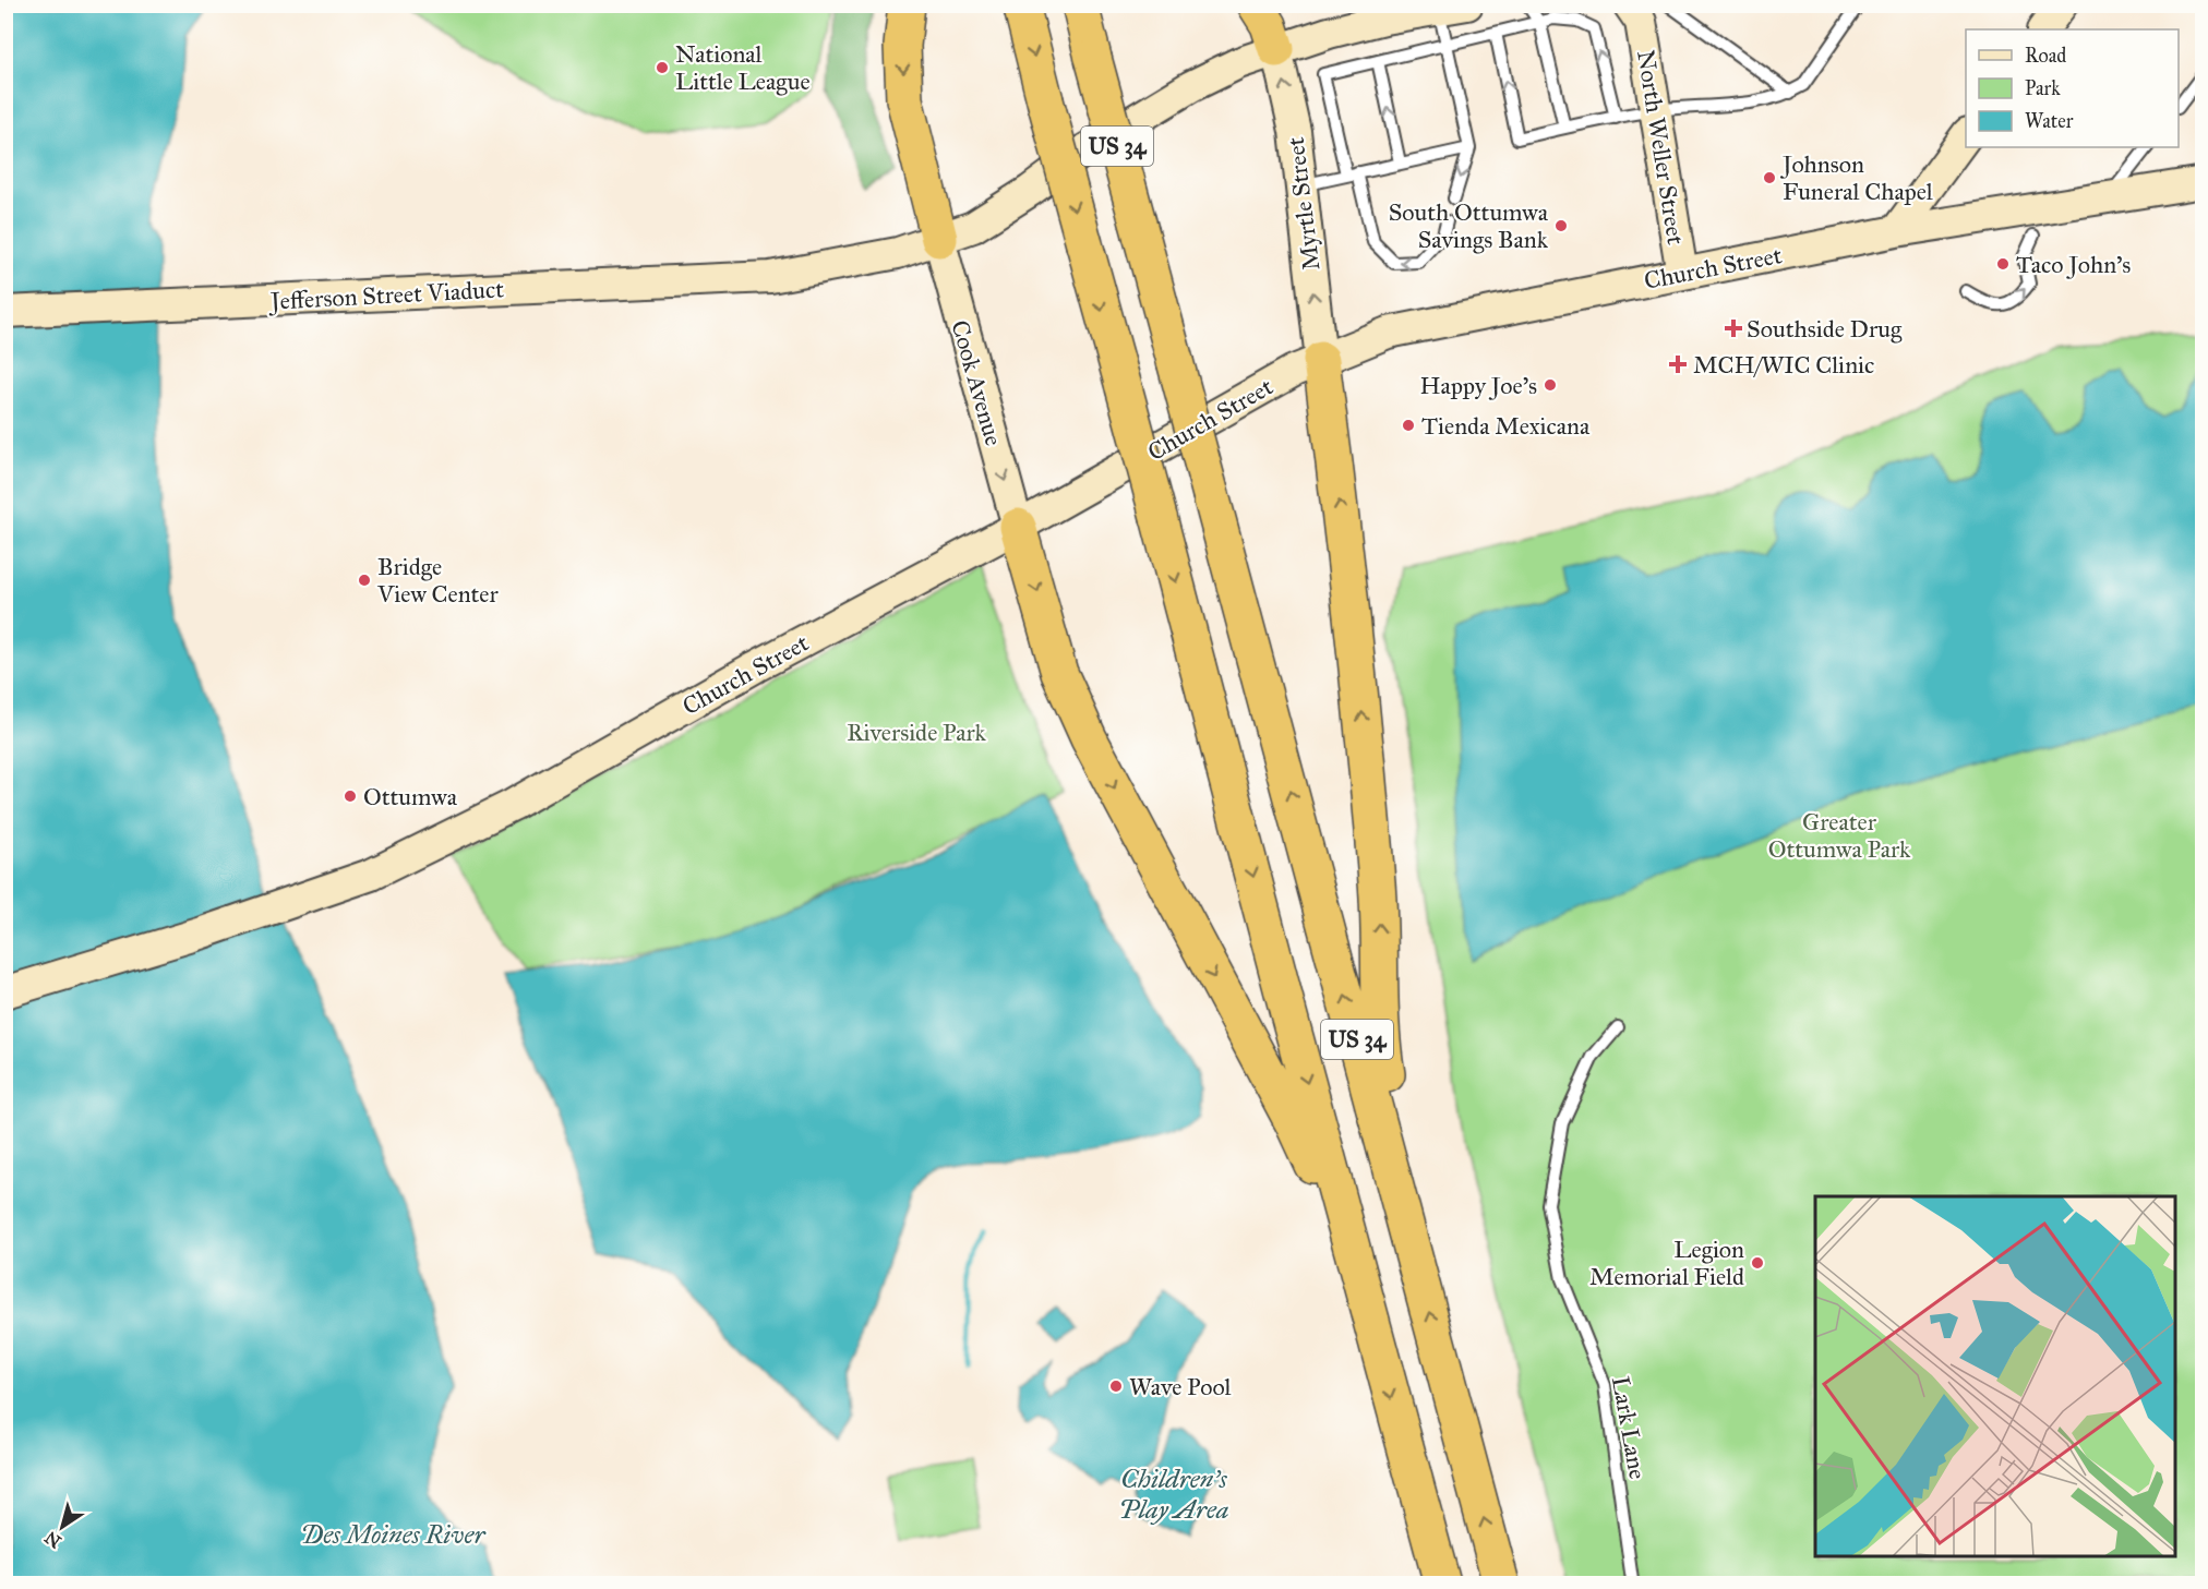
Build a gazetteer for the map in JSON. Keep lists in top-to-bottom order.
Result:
{
  "streets": {
    "highway": ["US 34"],
    "main road": [
      "North Weller Street",
      "Myrtle Street",
      "Church Street",
      "Jefferson Street Viaduct",
      "Cook Avenue"
    ],
    "lane": ["Lark Lane"]
  },
  "crossings": [
    ["North Weller Street", "Church Street"],
    ["Myrtle Street", "Church Street"],
    ["Myrtle Street", "Jefferson Street Viaduct"],
    ["Church Street", "Cook Avenue"],
    ["Jefferson Street Viaduct", "Cook Avenue"]
  ],
  "one_way": ["Myrtle Street", "Cook Avenue"],
  "water": ["Children's Play Area", "Des Moines River"],
  "parks": ["Riverside Park", "Greater Ottumwa Park"],
  "places": {
    "other": [
      "National Little League",
      "Johnson Funeral Chapel",
      "South Ottumwa Savings Bank",
      "Taco John's",
      "Happy Joe's",
      "Tienda Mexicana",
      "Bridge View Center",
      "Ottumwa",
      "Legion Memorial Field",
      "Wave Pool"
    ],
    "health": ["Southside Drug", "MCH/WIC Clinic"]
  },
  "legend": ["Road", "Park", "Water"],
  "north": "bottom left"
}
